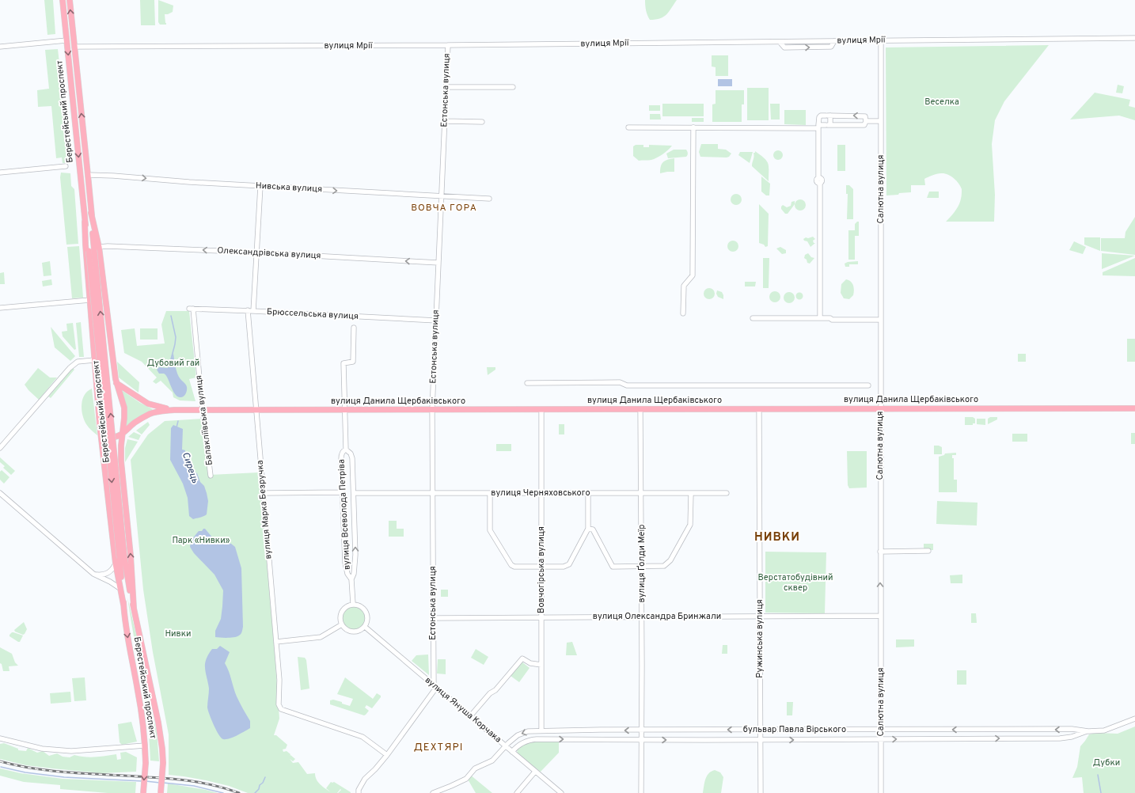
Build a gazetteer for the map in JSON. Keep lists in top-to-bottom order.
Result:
{
  "streets": {
    "main road": ["Берестейський проспект", "вулиця Данила Щербаківського"],
    "street": [
      "вулиця Мрії",
      "Естонська вулиця",
      "Нивська вулиця",
      "Салютна вулиця",
      "Олександрівська вулиця",
      "Брюссельська вулиця",
      "Балакліївська вулиця",
      "вулиця Черняховського",
      "вулиця Марка Безручка",
      "вулиця Всеволода Петріва",
      "вулиця Ґолди Меїр",
      "Вовчогірська вулиця",
      "вулиця Олександра Бринжали",
      "Ружинська вулиця",
      "вулиця Януша Корчака",
      "бульвар Павла Вірського"
    ]
  },
  "crossings": [
    ["вулиця Мрії", "Естонська вулиця"],
    ["вулиця Мрії", "Берестейський проспект"],
    ["вулиця Мрії", "Салютна вулиця"],
    ["Естонська вулиця", "Нивська вулиця"],
    ["Естонська вулиця", "Олександрівська вулиця"],
    ["Естонська вулиця", "Брюссельська вулиця"],
    ["Естонська вулиця", "вулиця Данила Щербаківського"],
    ["Естонська вулиця", "вулиця Черняховського"],
    ["Естонська вулиця", "вулиця Олександра Бринжали"],
    ["Естонська вулиця", "вулиця Януша Корчака"],
    ["Берестейський проспект", "Нивська вулиця"],
    ["Берестейський проспект", "Олександрівська вулиця"],
    ["Берестейський проспект", "вулиця Данила Щербаківського"],
    ["Салютна вулиця", "вулиця Данила Щербаківського"],
    ["Салютна вулиця", "вулиця Олександра Бринжали"],
    ["Салютна вулиця", "бульвар Павла Вірського"],
    ["Брюссельська вулиця", "Балакліївська вулиця"],
    ["Брюссельська вулиця", "вулиця Марка Безручка"],
    ["вулиця Данила Щербаківського", "Балакліївська вулиця"],
    ["вулиця Данила Щербаківського", "вулиця Марка Безручка"],
    ["вулиця Данила Щербаківського", "вулиця Всеволода Петріва"],
    ["вулиця Данила Щербаківського", "вулиця Ґолди Меїр"],
    ["вулиця Данила Щербаківського", "Вовчогірська вулиця"],
    ["вулиця Данила Щербаківського", "Ружинська вулиця"],
    ["вулиця Черняховського", "вулиця Всеволода Петріва"],
    ["вулиця Черняховського", "вулиця Ґолди Меїр"],
    ["вулиця Черняховського", "Вовчогірська вулиця"],
    ["вулиця Всеволода Петріва", "вулиця Януша Корчака"],
    ["вулиця Ґолди Меїр", "вулиця Олександра Бринжали"],
    ["вулиця Ґолди Меїр", "бульвар Павла Вірського"],
    ["Вовчогірська вулиця", "вулиця Олександра Бринжали"],
    ["Вовчогірська вулиця", "бульвар Павла Вірського"],
    ["вулиця Олександра Бринжали", "Ружинська вулиця"],
    ["Ружинська вулиця", "бульвар Павла Вірського"],
    ["вулиця Януша Корчака", "бульвар Павла Вірського"]
  ],
  "one_way": ["Нивська вулиця", "Олександрівська вулиця"],
  "districts": ["ВОВЧА ГОРА", "НИВКИ", "ДЕХТЯРІ"],
  "water": ["Сирець"],
  "parks": [
    "Веселка",
    "Дубовий гай",
    "Парк «Нивки»",
    "Верстатобудівний сквер",
    "Нивки",
    "Дубки"
  ]
}
